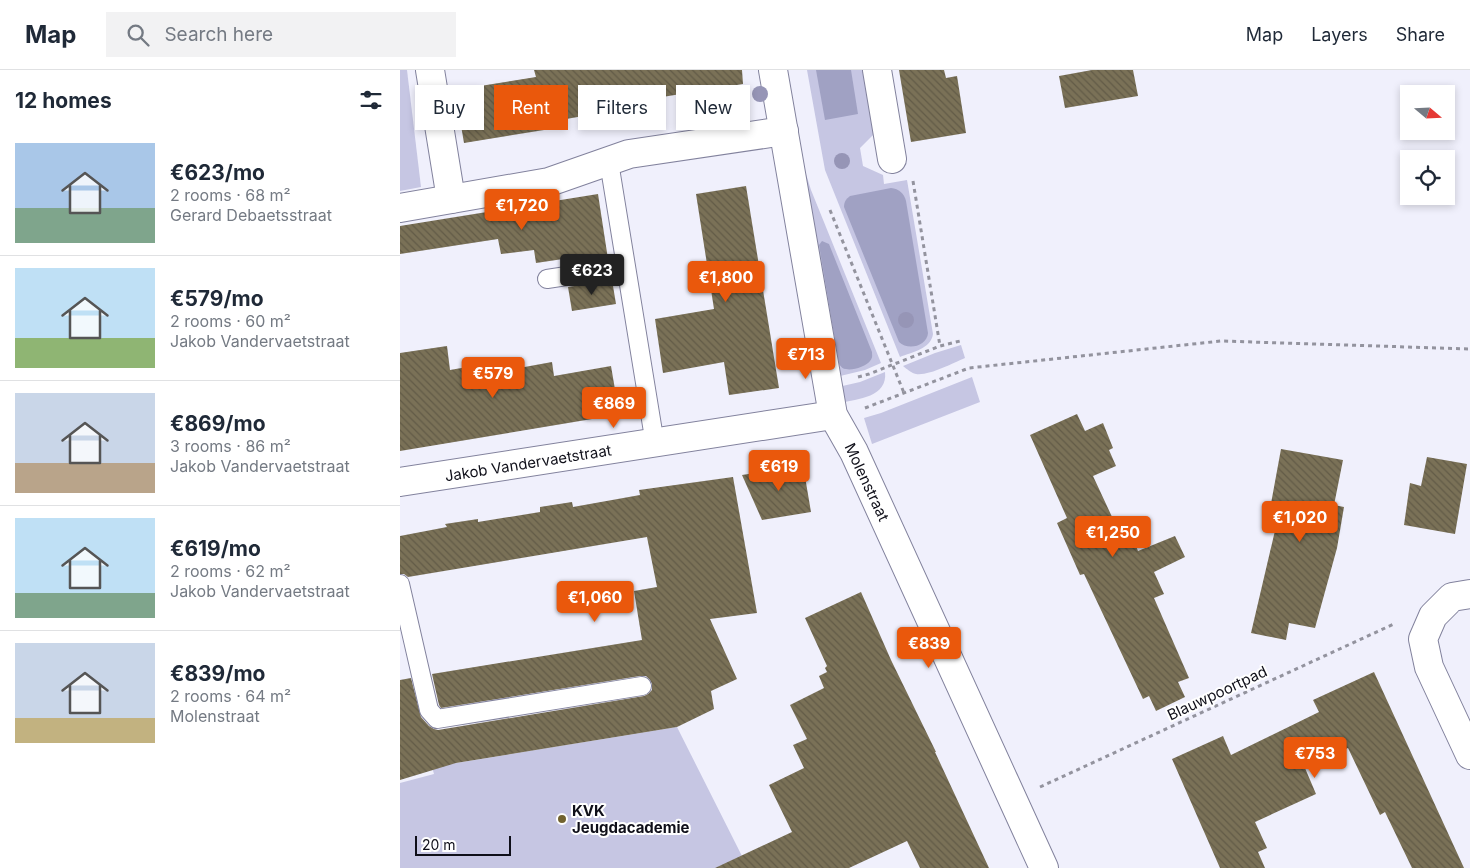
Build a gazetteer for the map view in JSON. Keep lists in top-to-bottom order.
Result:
{
  "streets": {
    "street": ["Jakob Vandervaetstraat", "Molenstraat"],
    "path": ["Blauwpoortpad"]
  },
  "crossings": [
    ["Jakob Vandervaetstraat", "Molenstraat"],
    ["Molenstraat", "Blauwpoortpad"]
  ],
  "places": ["KVK Jeugdacademie"],
  "scale_bar": "20 m",
  "north": "right",
  "page": {
    "header": "Map",
    "search": "Search here",
    "nav": ["Map", "Layers", "Share"],
    "heading": "12 homes",
    "chip": [
      "Buy",
      "Rent",
      "Filters",
      "New"
    ],
    "list": [
      {
        "name": "€623/mo",
        "note": "2 rooms · 68 m² · Gerard Debaetsstraat"
      },
      {
        "name": "€579/mo",
        "note": "2 rooms · 60 m² · Jakob Vandervaetstraat"
      },
      {
        "name": "€869/mo",
        "note": "3 rooms · 86 m² · Jakob Vandervaetstraat"
      },
      {
        "name": "€619/mo",
        "note": "2 rooms · 62 m² · Jakob Vandervaetstraat"
      },
      {
        "name": "€839/mo",
        "note": "2 rooms · 64 m² · Molenstraat"
      }
    ],
    "price": [
      "€1,720",
      "€623",
      "€1,800",
      "€713",
      "€579",
      "€869",
      "€619",
      "€1,020",
      "€1,250",
      "€1,060",
      "€839",
      "€753"
    ],
    "scale": "20 m"
  }
}
